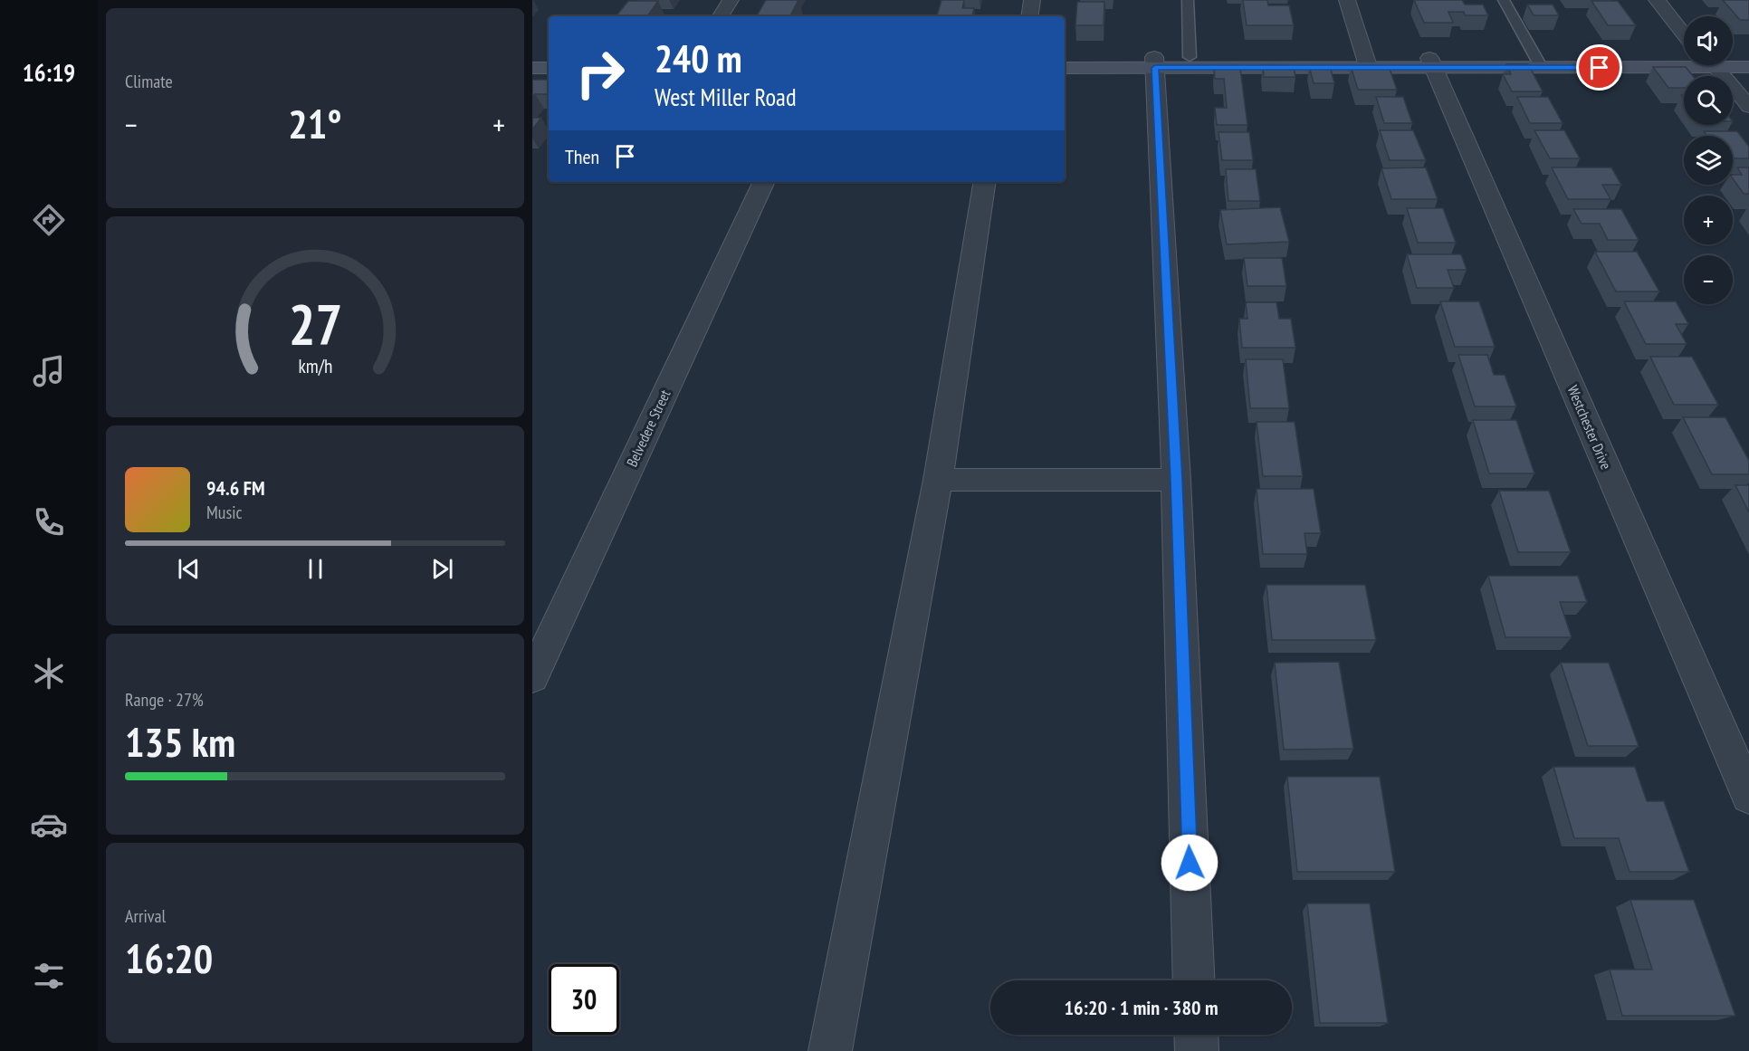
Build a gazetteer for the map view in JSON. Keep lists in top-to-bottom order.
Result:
{
  "streets": {
    "street": ["Westchester Drive", "Belvedere Street"]
  },
  "page": {
    "tabs": "16:19",
    "tile": [
      "Climate",
      ["Range · 27%", "135 km"],
      ["Arrival", "16:20"]
    ],
    "map_buttons": ["+", "−"],
    "turn": ["240 m", "West Miller Road"],
    "heat": ["−", "21°", "+"],
    "then": "Then",
    "song": ["94.6 FM", "Music"],
    "limit": "30",
    "trip": "16:20 · 1 min · 380 m",
    "gauge": ["27", "km/h"]
  }
}
